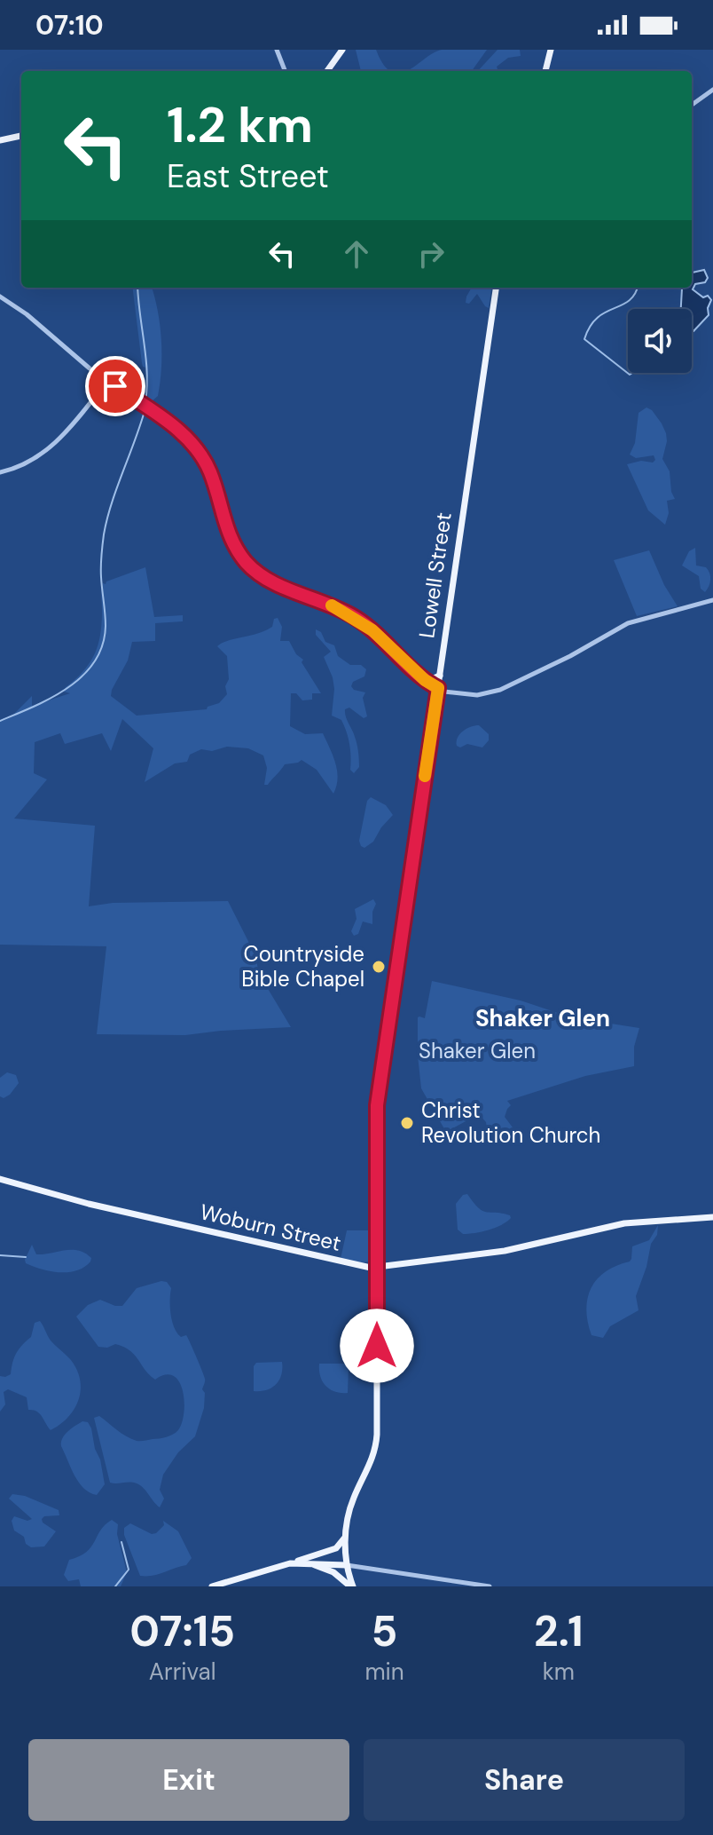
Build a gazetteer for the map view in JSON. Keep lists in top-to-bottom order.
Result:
{
  "streets": {
    "main road": ["Lowell Street", "Woburn Street"]
  },
  "crossings": [
    ["Lowell Street", "Woburn Street"]
  ],
  "districts": ["Shaker Glen"],
  "parks": ["Shaker Glen"],
  "places": ["Countryside Bible Chapel", "Christ Revolution Church"],
  "page": {
    "status": "07:10",
    "turn": ["1.2 km", "East Street"],
    "eta": [
      "07:15",
      "Arrival",
      "5",
      "min",
      "2.1",
      "km"
    ],
    "buttons": ["Exit", "Share"]
  }
}
